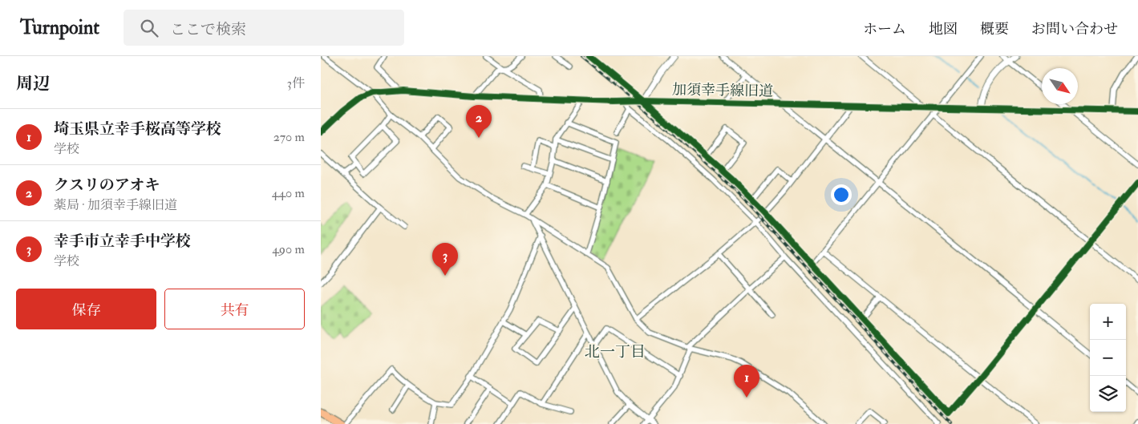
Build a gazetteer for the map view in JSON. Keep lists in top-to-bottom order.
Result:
{
  "streets": {
    "street": ["加須幸手線旧道"]
  },
  "districts": ["北一丁目"],
  "north": "bottom right",
  "page": {
    "header": "Turnpoint",
    "search": "ここで検索",
    "nav": [
      "ホーム",
      "地図",
      "概要",
      "お問い合わせ"
    ],
    "heading": ["周辺", "3件"],
    "pins": ["2", "3", "1"],
    "list": [
      {
        "mark": "1",
        "name": "埼玉県立幸手桜高等学校",
        "note": "学校",
        "value": "270 m"
      },
      {
        "mark": "2",
        "name": "クスリのアオキ",
        "note": "薬局 · 加須幸手線旧道",
        "value": "440 m"
      },
      {
        "mark": "3",
        "name": "幸手市立幸手中学校",
        "note": "学校",
        "value": "490 m"
      }
    ],
    "buttons": ["保存", "共有"],
    "map_buttons": ["+", "−"]
  }
}
